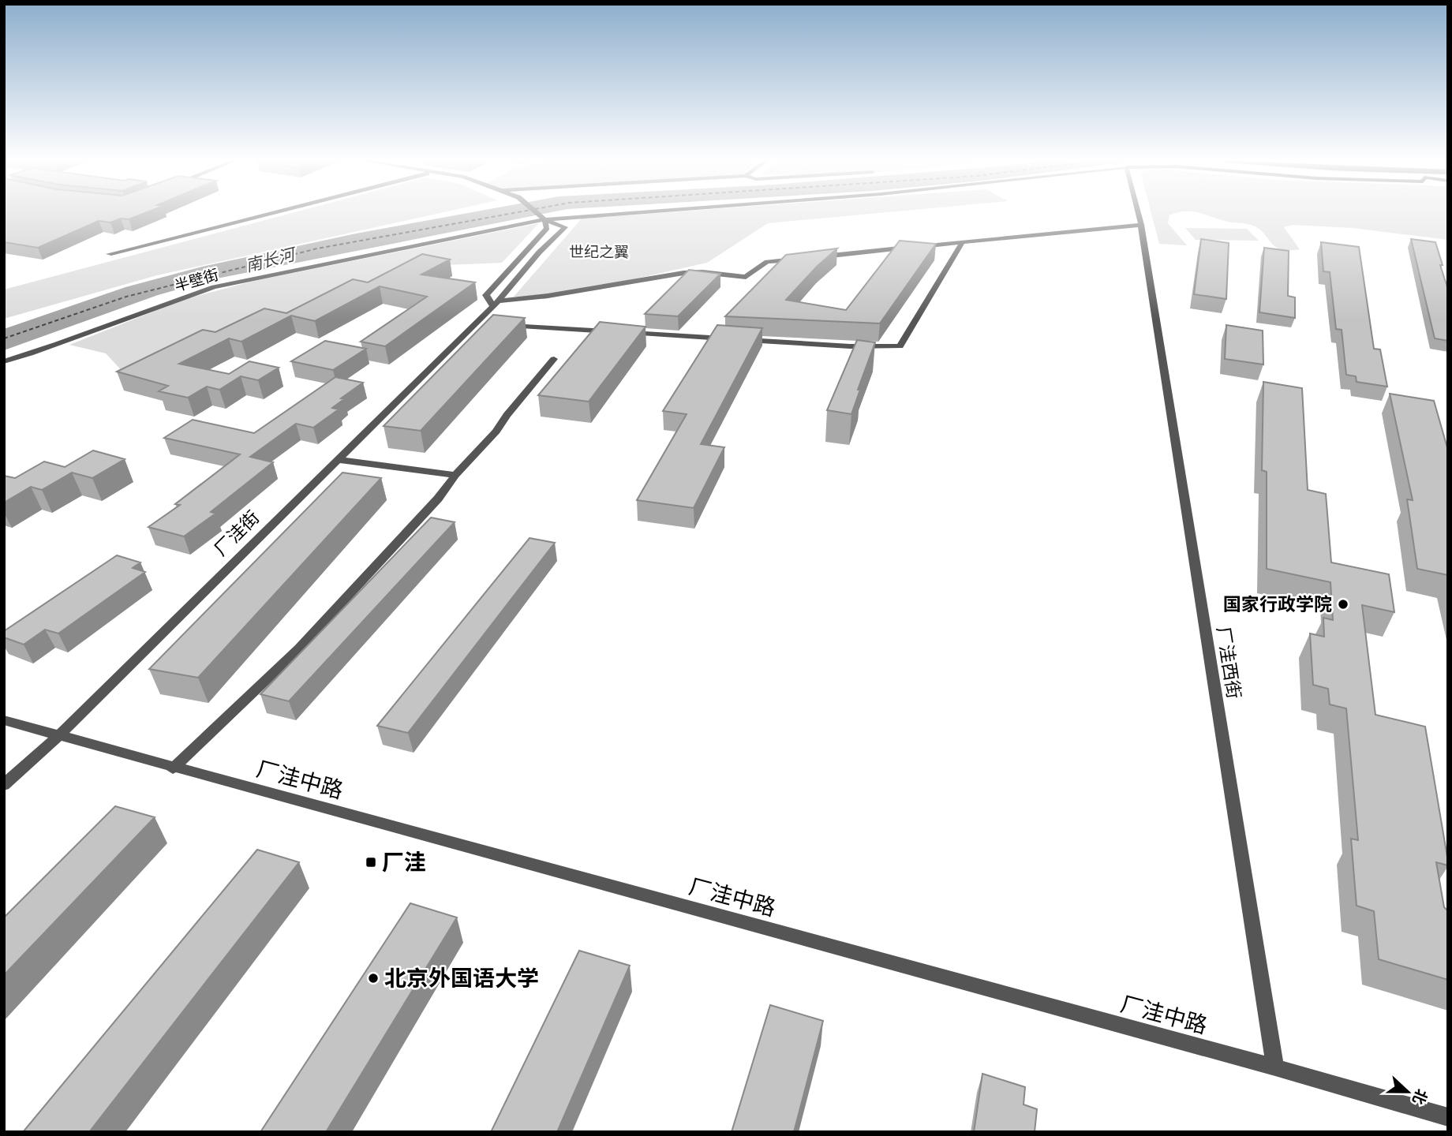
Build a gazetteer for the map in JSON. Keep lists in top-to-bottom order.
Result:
{
  "streets": {
    "street": [
      "半壁街",
      "厂洼街",
      "厂洼西街",
      "厂洼中路"
    ]
  },
  "crossings": [
    ["半壁街", "厂洼街"],
    ["厂洼街", "厂洼中路"],
    ["厂洼西街", "厂洼中路"]
  ],
  "water": ["南长河"],
  "parks": ["世纪之翼"],
  "places": {
    "other": ["国家行政学院", "北京外国语大学"],
    "transit": ["厂洼"]
  },
  "north": "right"
}
